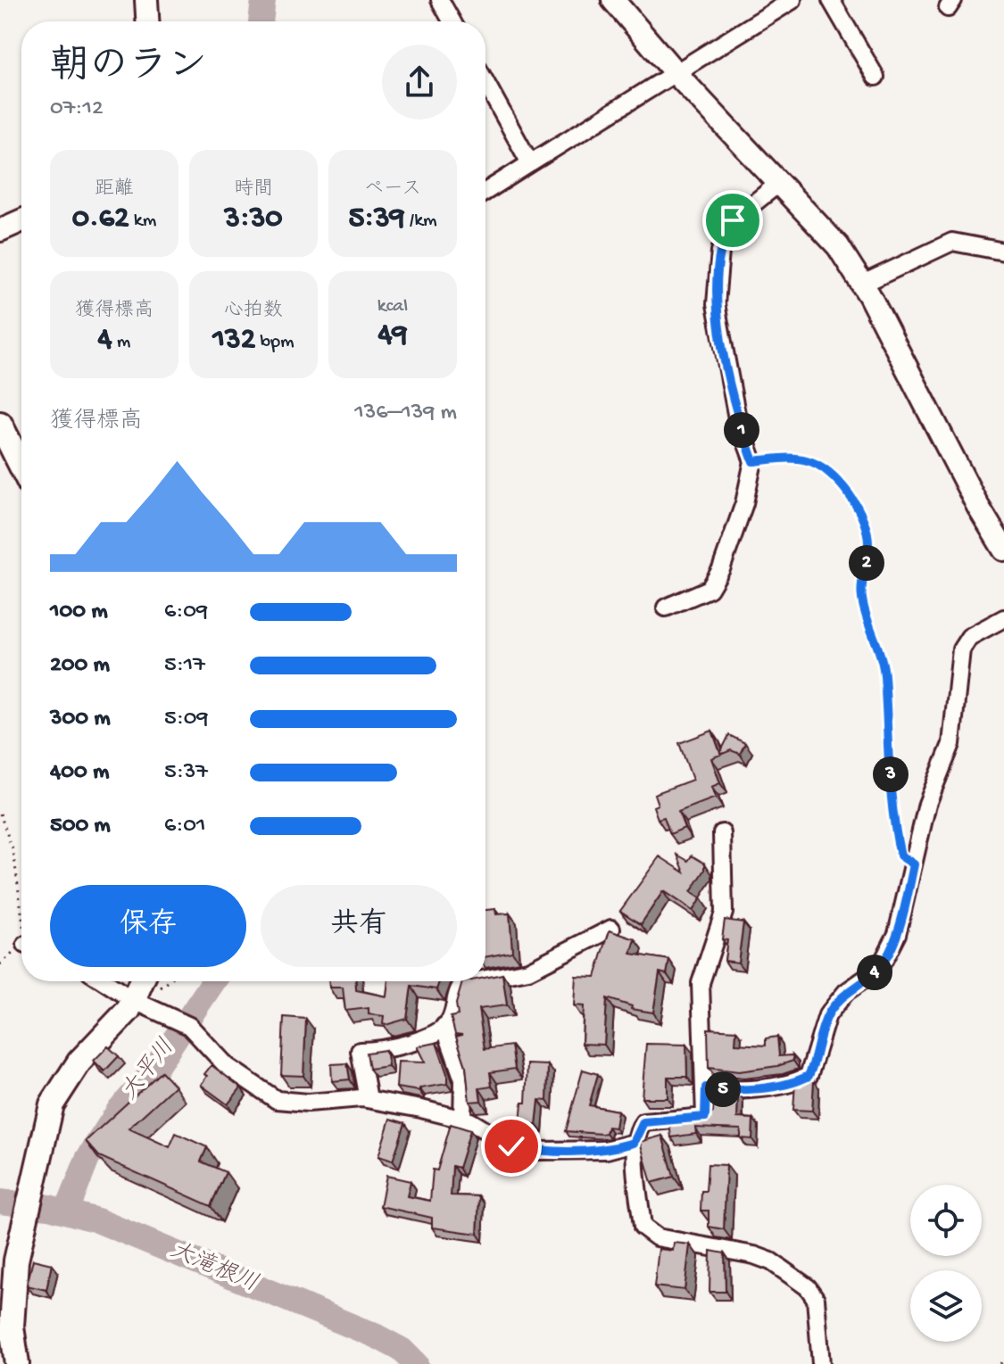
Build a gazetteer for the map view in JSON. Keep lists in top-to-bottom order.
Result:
{
  "water": ["大平川", "大滝根川"],
  "page": {
    "heading": ["朝のラン", "07:12"],
    "stats": [
      ["距離", "0.62 km"],
      ["時間", "3:30"],
      ["ペース", "5:39 /km"],
      ["獲得標高", "4 m"],
      ["心拍数", "132 bpm"],
      ["kcal", "49"]
    ],
    "chart": ["獲得標高", "136–139 m"],
    "pins": [
      "1",
      "2",
      "3",
      "4",
      "5"
    ],
    "list": [
      {
        "name": "100 m",
        "note": "6:09"
      },
      {
        "name": "200 m",
        "note": "5:17"
      },
      {
        "name": "300 m",
        "note": "5:09"
      },
      {
        "name": "400 m",
        "note": "5:37"
      },
      {
        "name": "500 m",
        "note": "6:01"
      }
    ],
    "buttons": ["保存", "共有"]
  }
}
